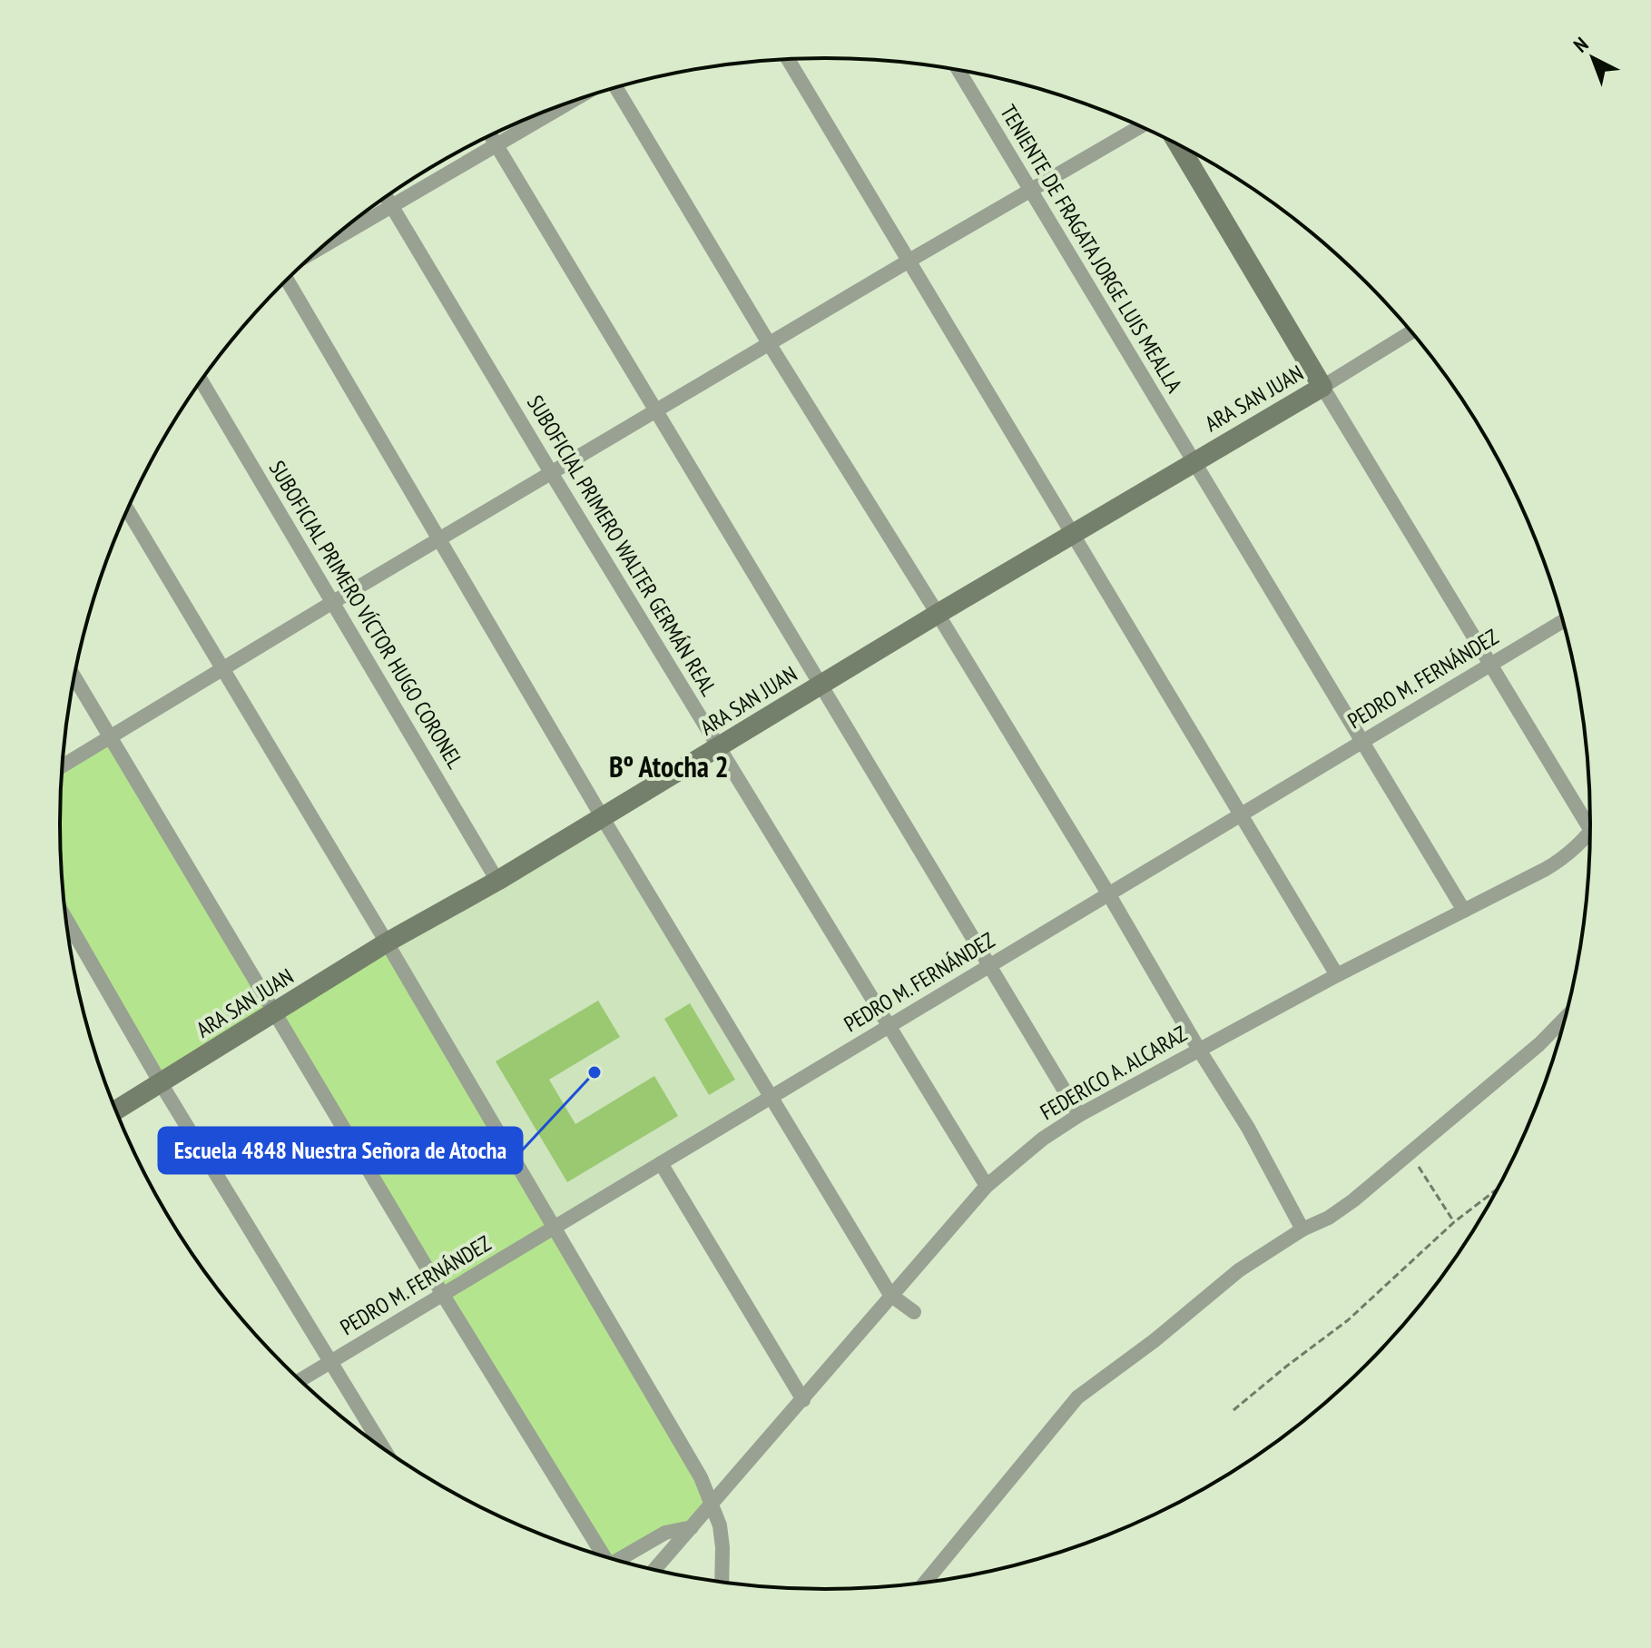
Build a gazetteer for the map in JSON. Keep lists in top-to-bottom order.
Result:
{
  "streets": {
    "street": [
      "TENIENTE DE FRAGATA JORGE LUIS MEALLA",
      "ARA SAN JUAN",
      "SUBOFICIAL PRIMERO WALTER GERMÁN REAL",
      "SUBOFICIAL PRIMERO VÍCTOR HUGO CORONEL",
      "PEDRO M. FERNÁNDEZ",
      "FEDERICO A. ALCARAZ"
    ]
  },
  "crossings": [
    ["TENIENTE DE FRAGATA JORGE LUIS MEALLA", "ARA SAN JUAN"],
    ["TENIENTE DE FRAGATA JORGE LUIS MEALLA", "PEDRO M. FERNÁNDEZ"],
    ["TENIENTE DE FRAGATA JORGE LUIS MEALLA", "FEDERICO A. ALCARAZ"],
    ["ARA SAN JUAN", "SUBOFICIAL PRIMERO WALTER GERMÁN REAL"],
    ["ARA SAN JUAN", "SUBOFICIAL PRIMERO VÍCTOR HUGO CORONEL"],
    ["SUBOFICIAL PRIMERO WALTER GERMÁN REAL", "PEDRO M. FERNÁNDEZ"],
    ["SUBOFICIAL PRIMERO WALTER GERMÁN REAL", "FEDERICO A. ALCARAZ"]
  ],
  "districts": ["Bº Atocha 2"],
  "places": ["Escuela 4848 Nuestra Señora de Atocha"],
  "north": "top left"
}
